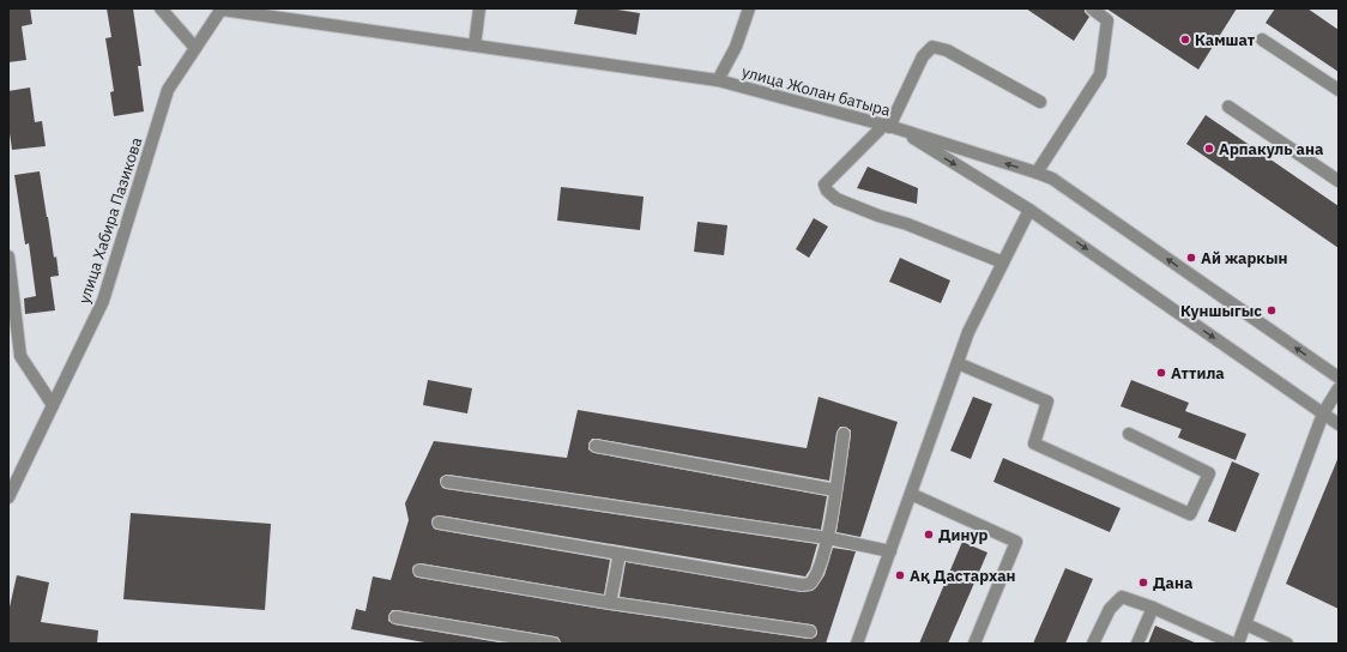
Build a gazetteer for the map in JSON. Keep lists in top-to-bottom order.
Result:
{
  "streets": {
    "street": ["улица Жолан батыра", "улица Хабира Пазикова"]
  },
  "crossings": [
    ["улица Жолан батыра", "улица Хабира Пазикова"]
  ],
  "places": [
    "Камшат",
    "Арпакуль ана",
    "Ай жаркын",
    "Куншыгыс",
    "Аттила",
    "Динур",
    "Ақ Дастархан",
    "Дана"
  ]
}
